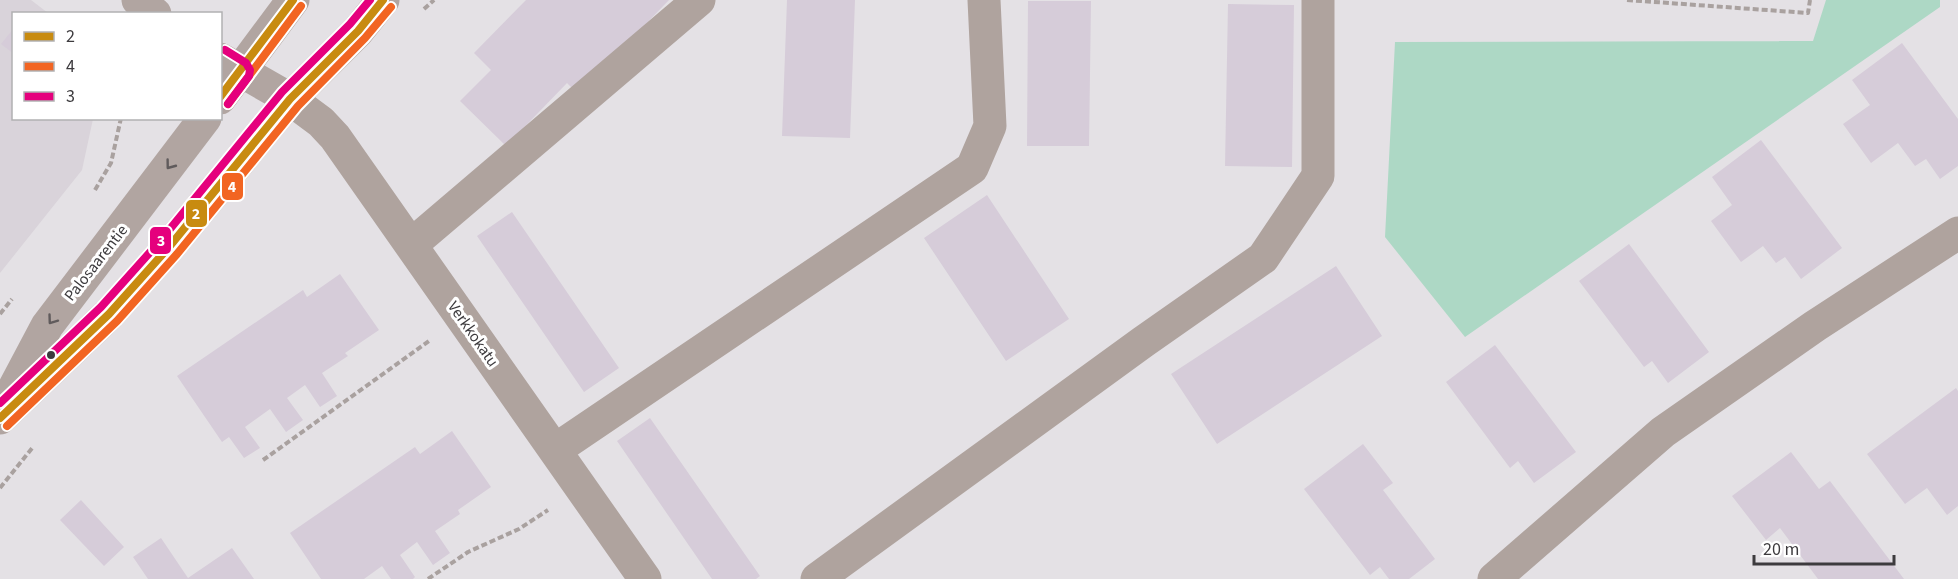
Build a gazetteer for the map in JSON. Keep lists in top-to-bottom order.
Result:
{
  "streets": {
    "main road": ["Palosaarentie"],
    "street": ["Verkkokatu"]
  },
  "crossings": [
    ["Palosaarentie", "Verkkokatu"]
  ],
  "lines": ["transit line 2", "transit line 3", "transit line 4"],
  "legend": ["2", "4", "3"],
  "scale_bar": "20 m"
}
